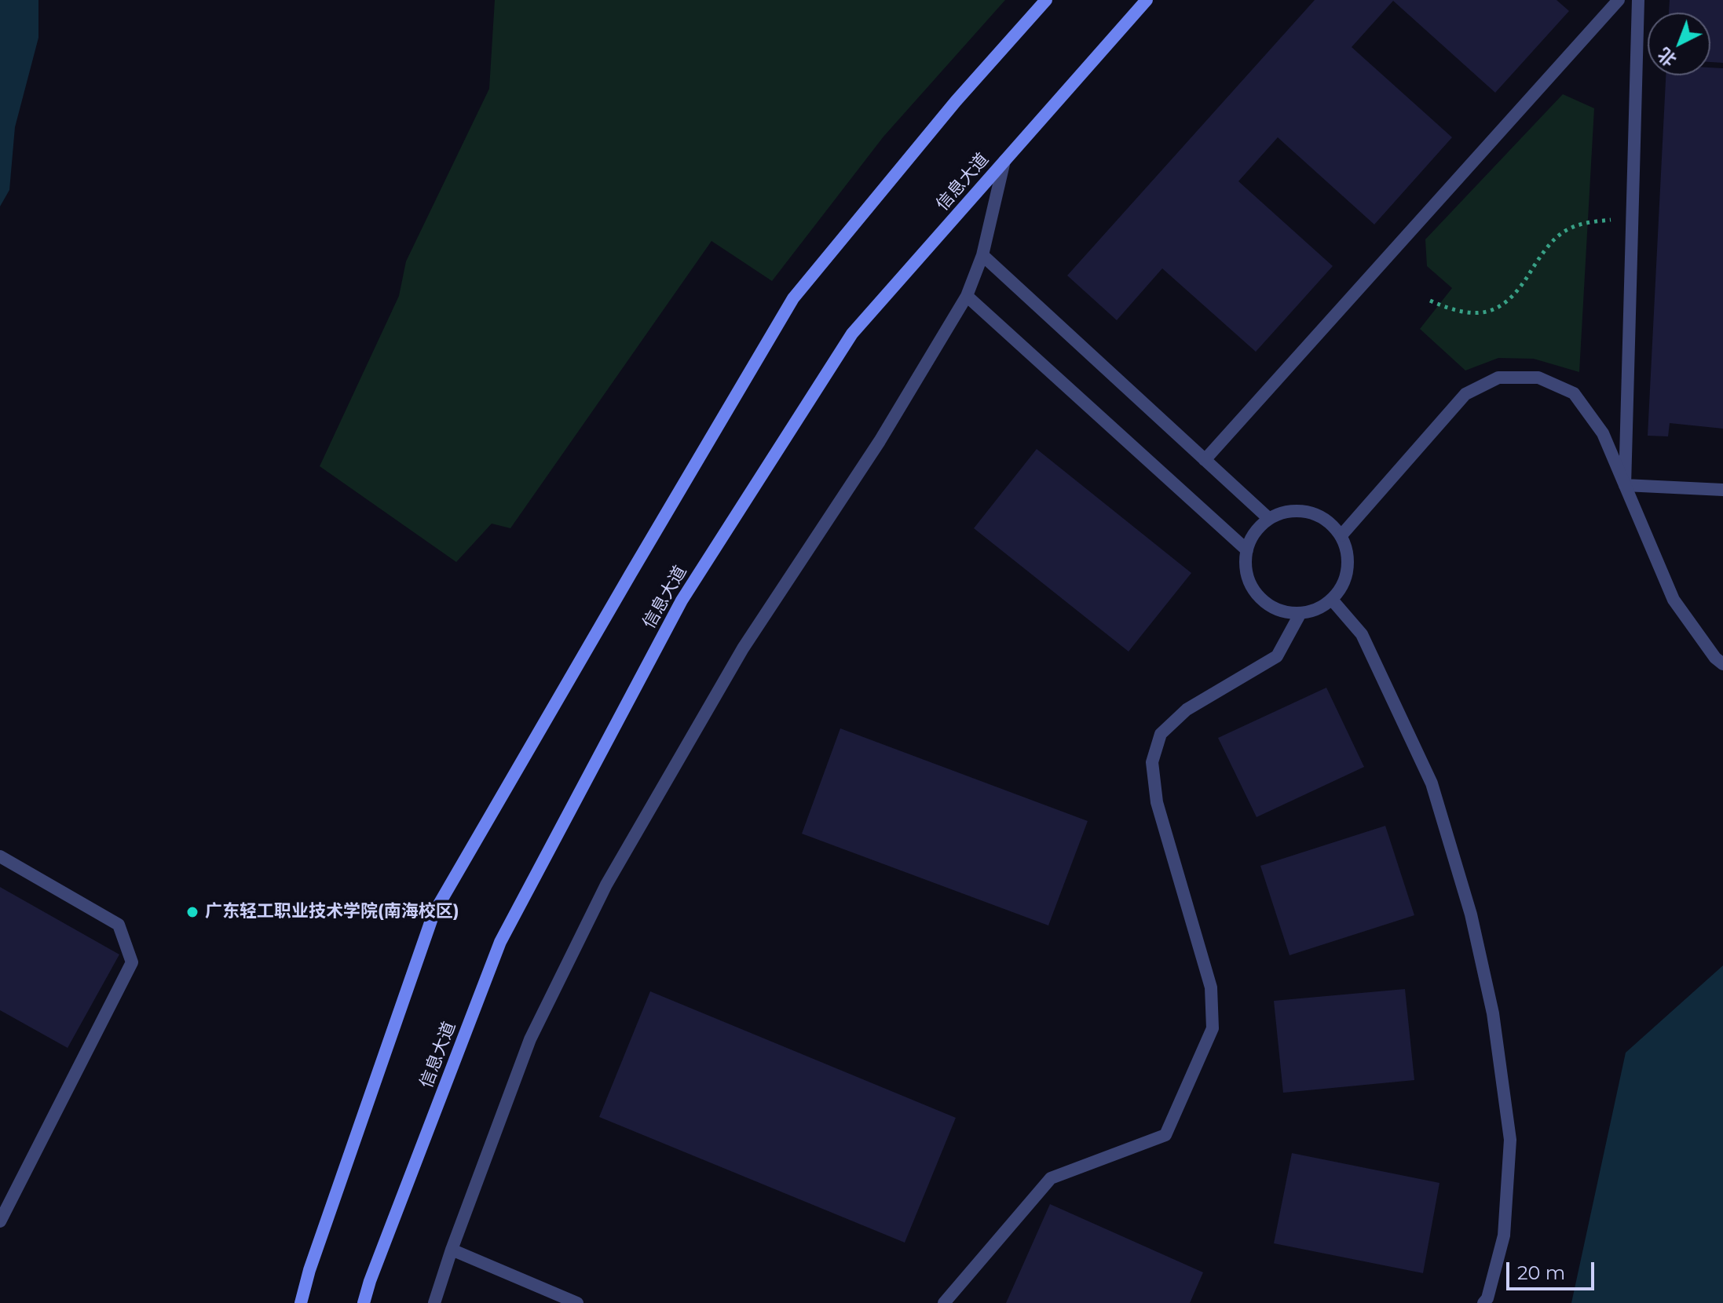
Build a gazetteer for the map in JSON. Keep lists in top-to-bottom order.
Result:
{
  "streets": {
    "main road": ["信息大道"]
  },
  "places": ["广东轻工职业技术学院(南海校区)"],
  "scale_bar": "20 m",
  "north": "bottom left"
}
